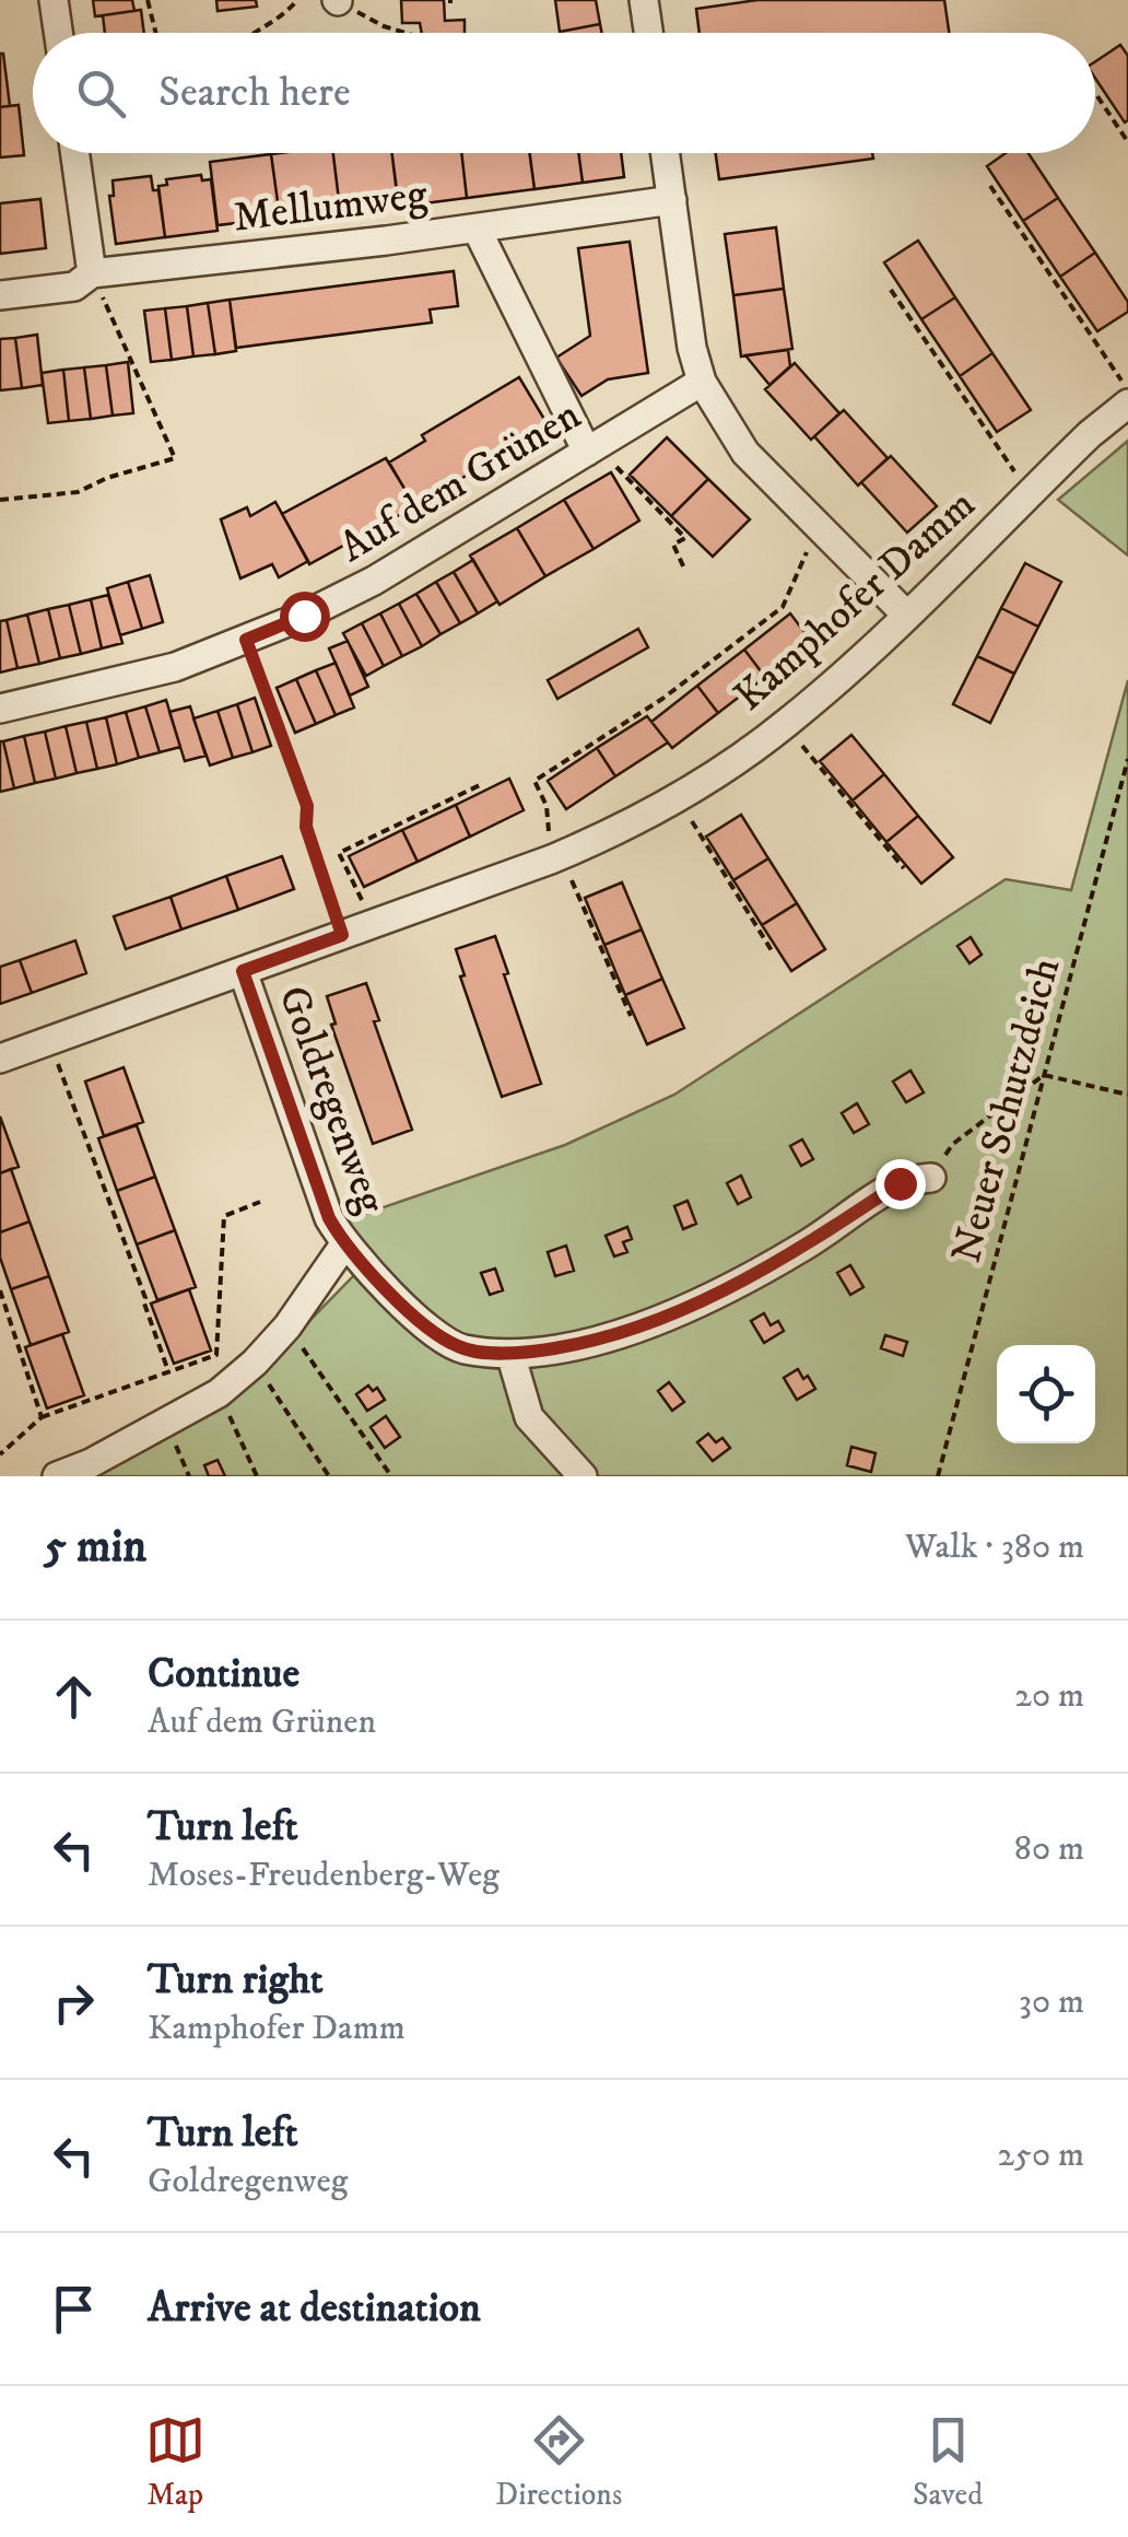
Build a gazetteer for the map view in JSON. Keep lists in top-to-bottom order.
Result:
{
  "streets": {
    "street": [
      "Mellumweg",
      "Auf dem Grünen",
      "Kamphofer Damm",
      "Goldregenweg"
    ],
    "path": ["Neuer Schutzdeich"]
  },
  "crossings": [
    ["Kamphofer Damm", "Goldregenweg"]
  ],
  "page": {
    "search": "Search here",
    "heading": ["5 min", "Walk · 380 m"],
    "list": [
      ["Continue", "Auf dem Grünen", "20 m"],
      ["Turn left", "Moses-Freudenberg-Weg", "80 m"],
      ["Turn right", "Kamphofer Damm", "30 m"],
      ["Turn left", "Goldregenweg", "250 m"],
      "Arrive at destination"
    ],
    "nav": ["Map", "Directions", "Saved"]
  }
}
